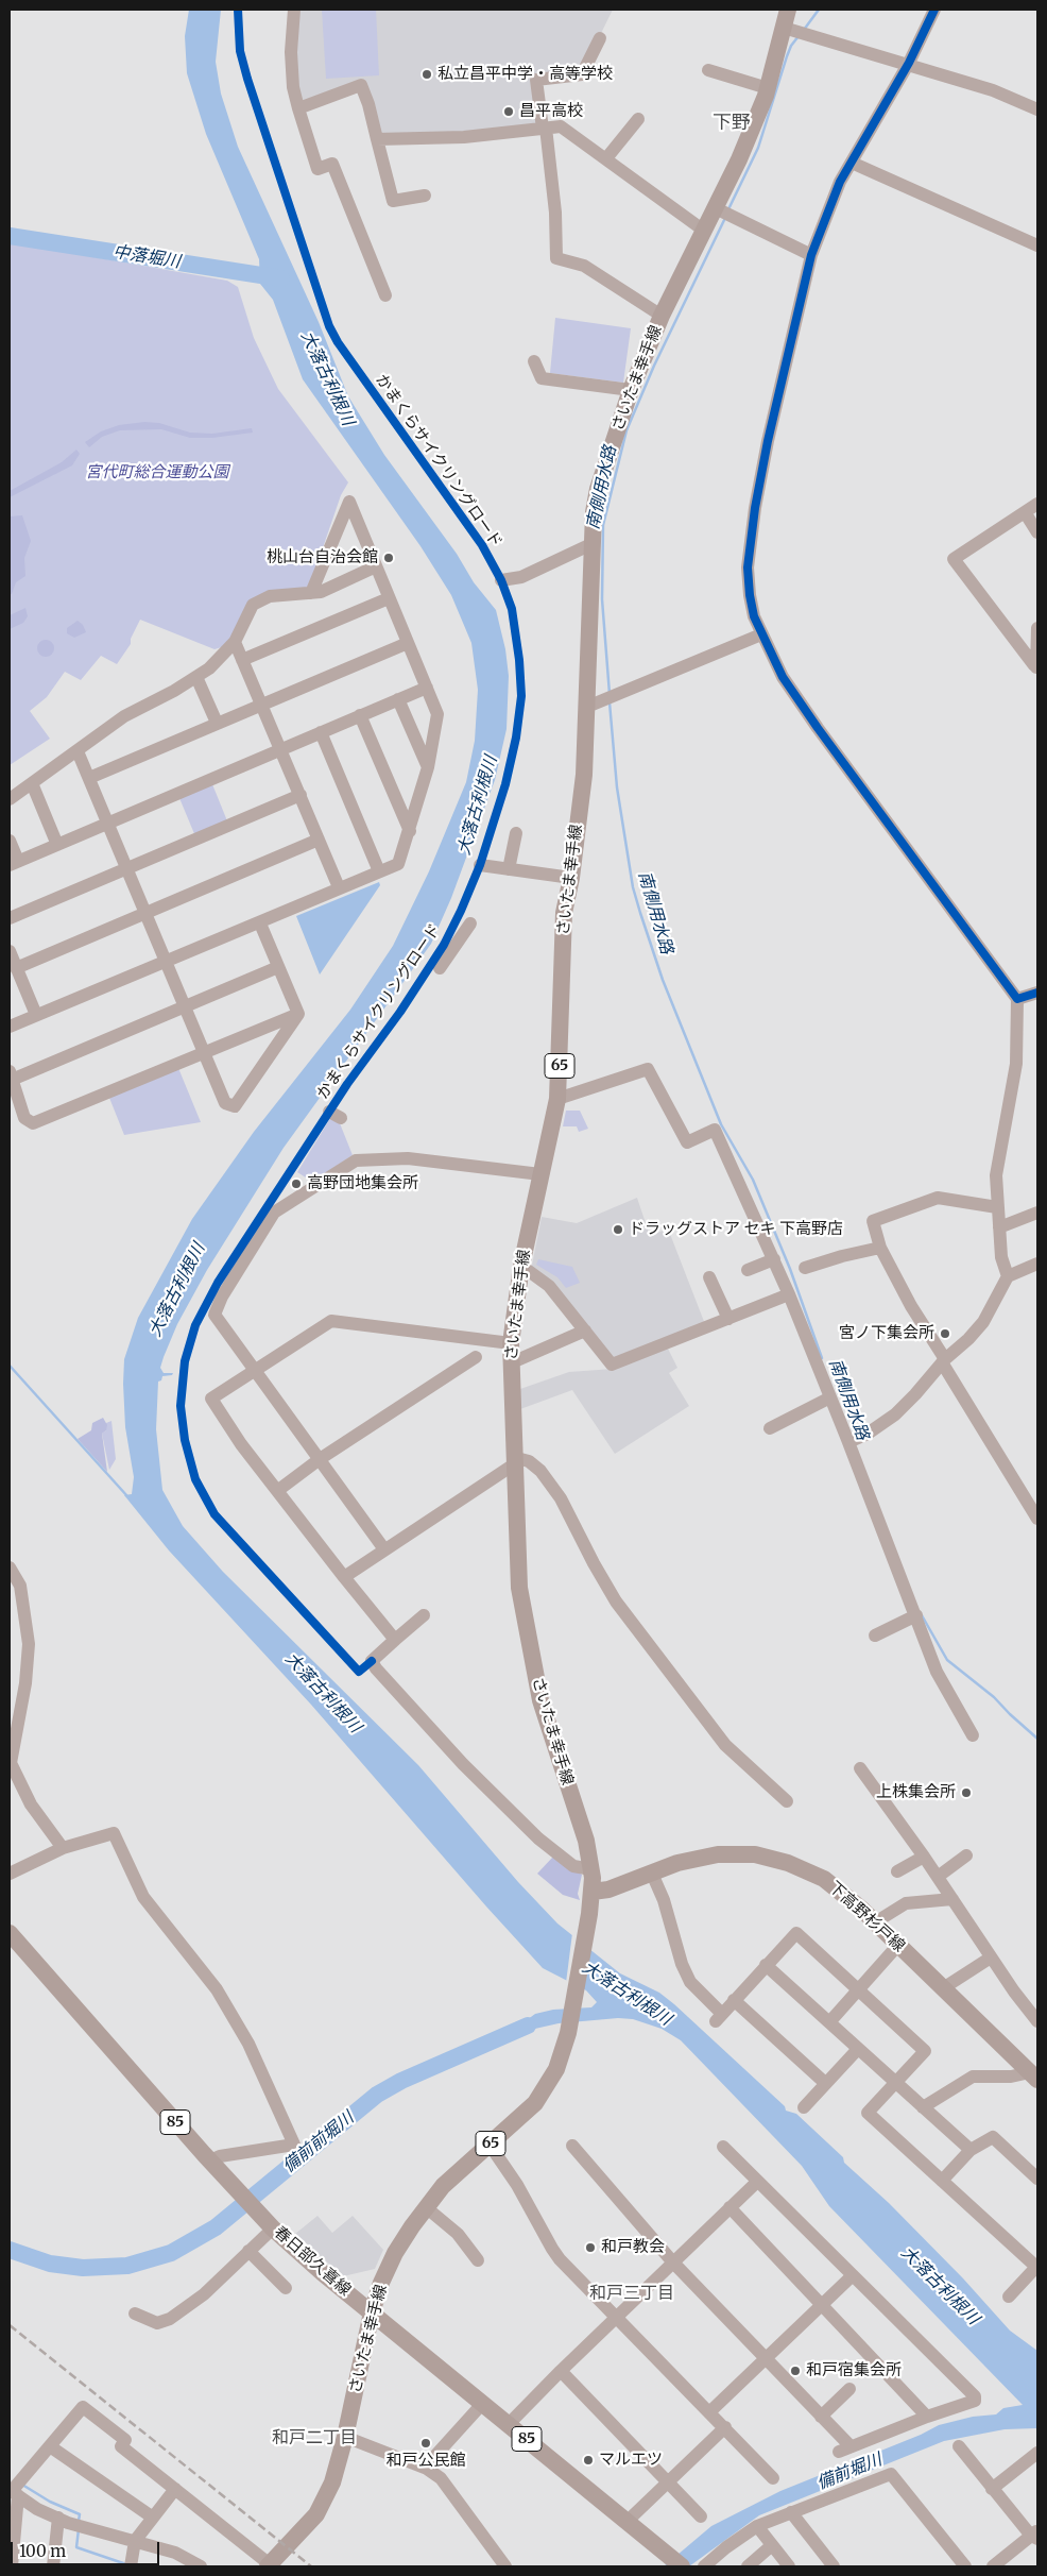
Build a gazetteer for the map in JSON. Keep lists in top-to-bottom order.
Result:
{
  "streets": {
    "main road": [
      "さいたま幸手線",
      "65",
      "下高野杉戸線",
      "85",
      "春日部久喜線"
    ],
    "cycle path": ["かまくらサイクリングロード"]
  },
  "crossings": [
    ["さいたま幸手線", "下高野杉戸線"],
    ["さいたま幸手線", "春日部久喜線"]
  ],
  "districts": ["下野", "和戸三丁目", "和戸二丁目"],
  "water": [
    "中落堀川",
    "大落古利根川",
    "南側用水路",
    "備前前堀川",
    "備前堀川"
  ],
  "parks": ["宮代町総合運動公園"],
  "places": [
    "私立昌平中学・高等学校",
    "昌平高校",
    "桃山台自治会館",
    "高野団地集会所",
    "ドラッグストア セキ 下高野店",
    "宮ノ下集会所",
    "上株集会所",
    "和戸教会",
    "和戸宿集会所",
    "和戸公民館",
    "マルエツ"
  ],
  "scale_bar": "100 m"
}
